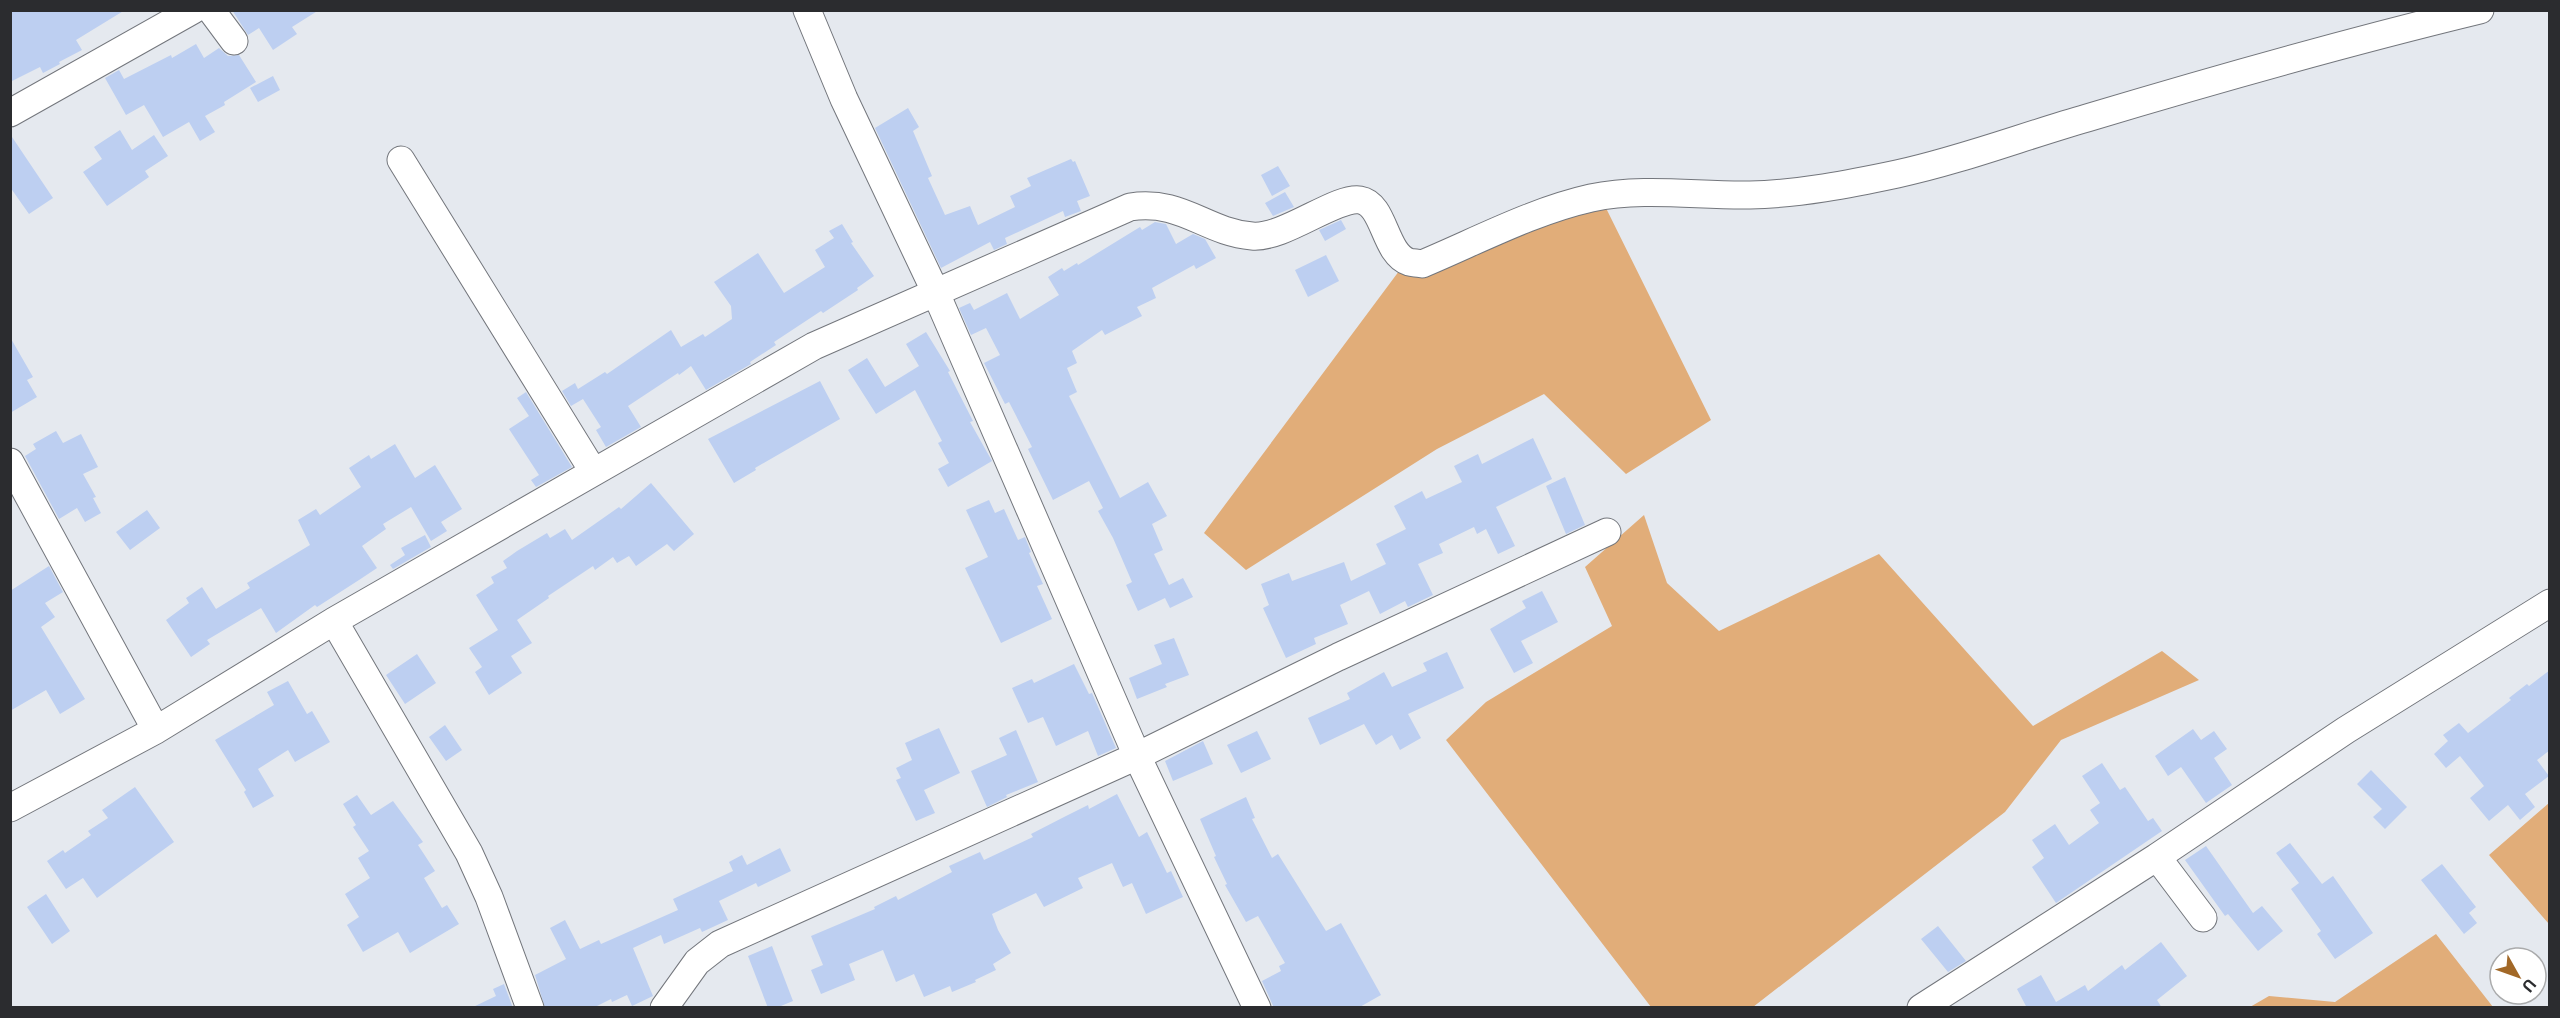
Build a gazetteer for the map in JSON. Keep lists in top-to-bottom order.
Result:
{
  "north": "bottom right"
}
